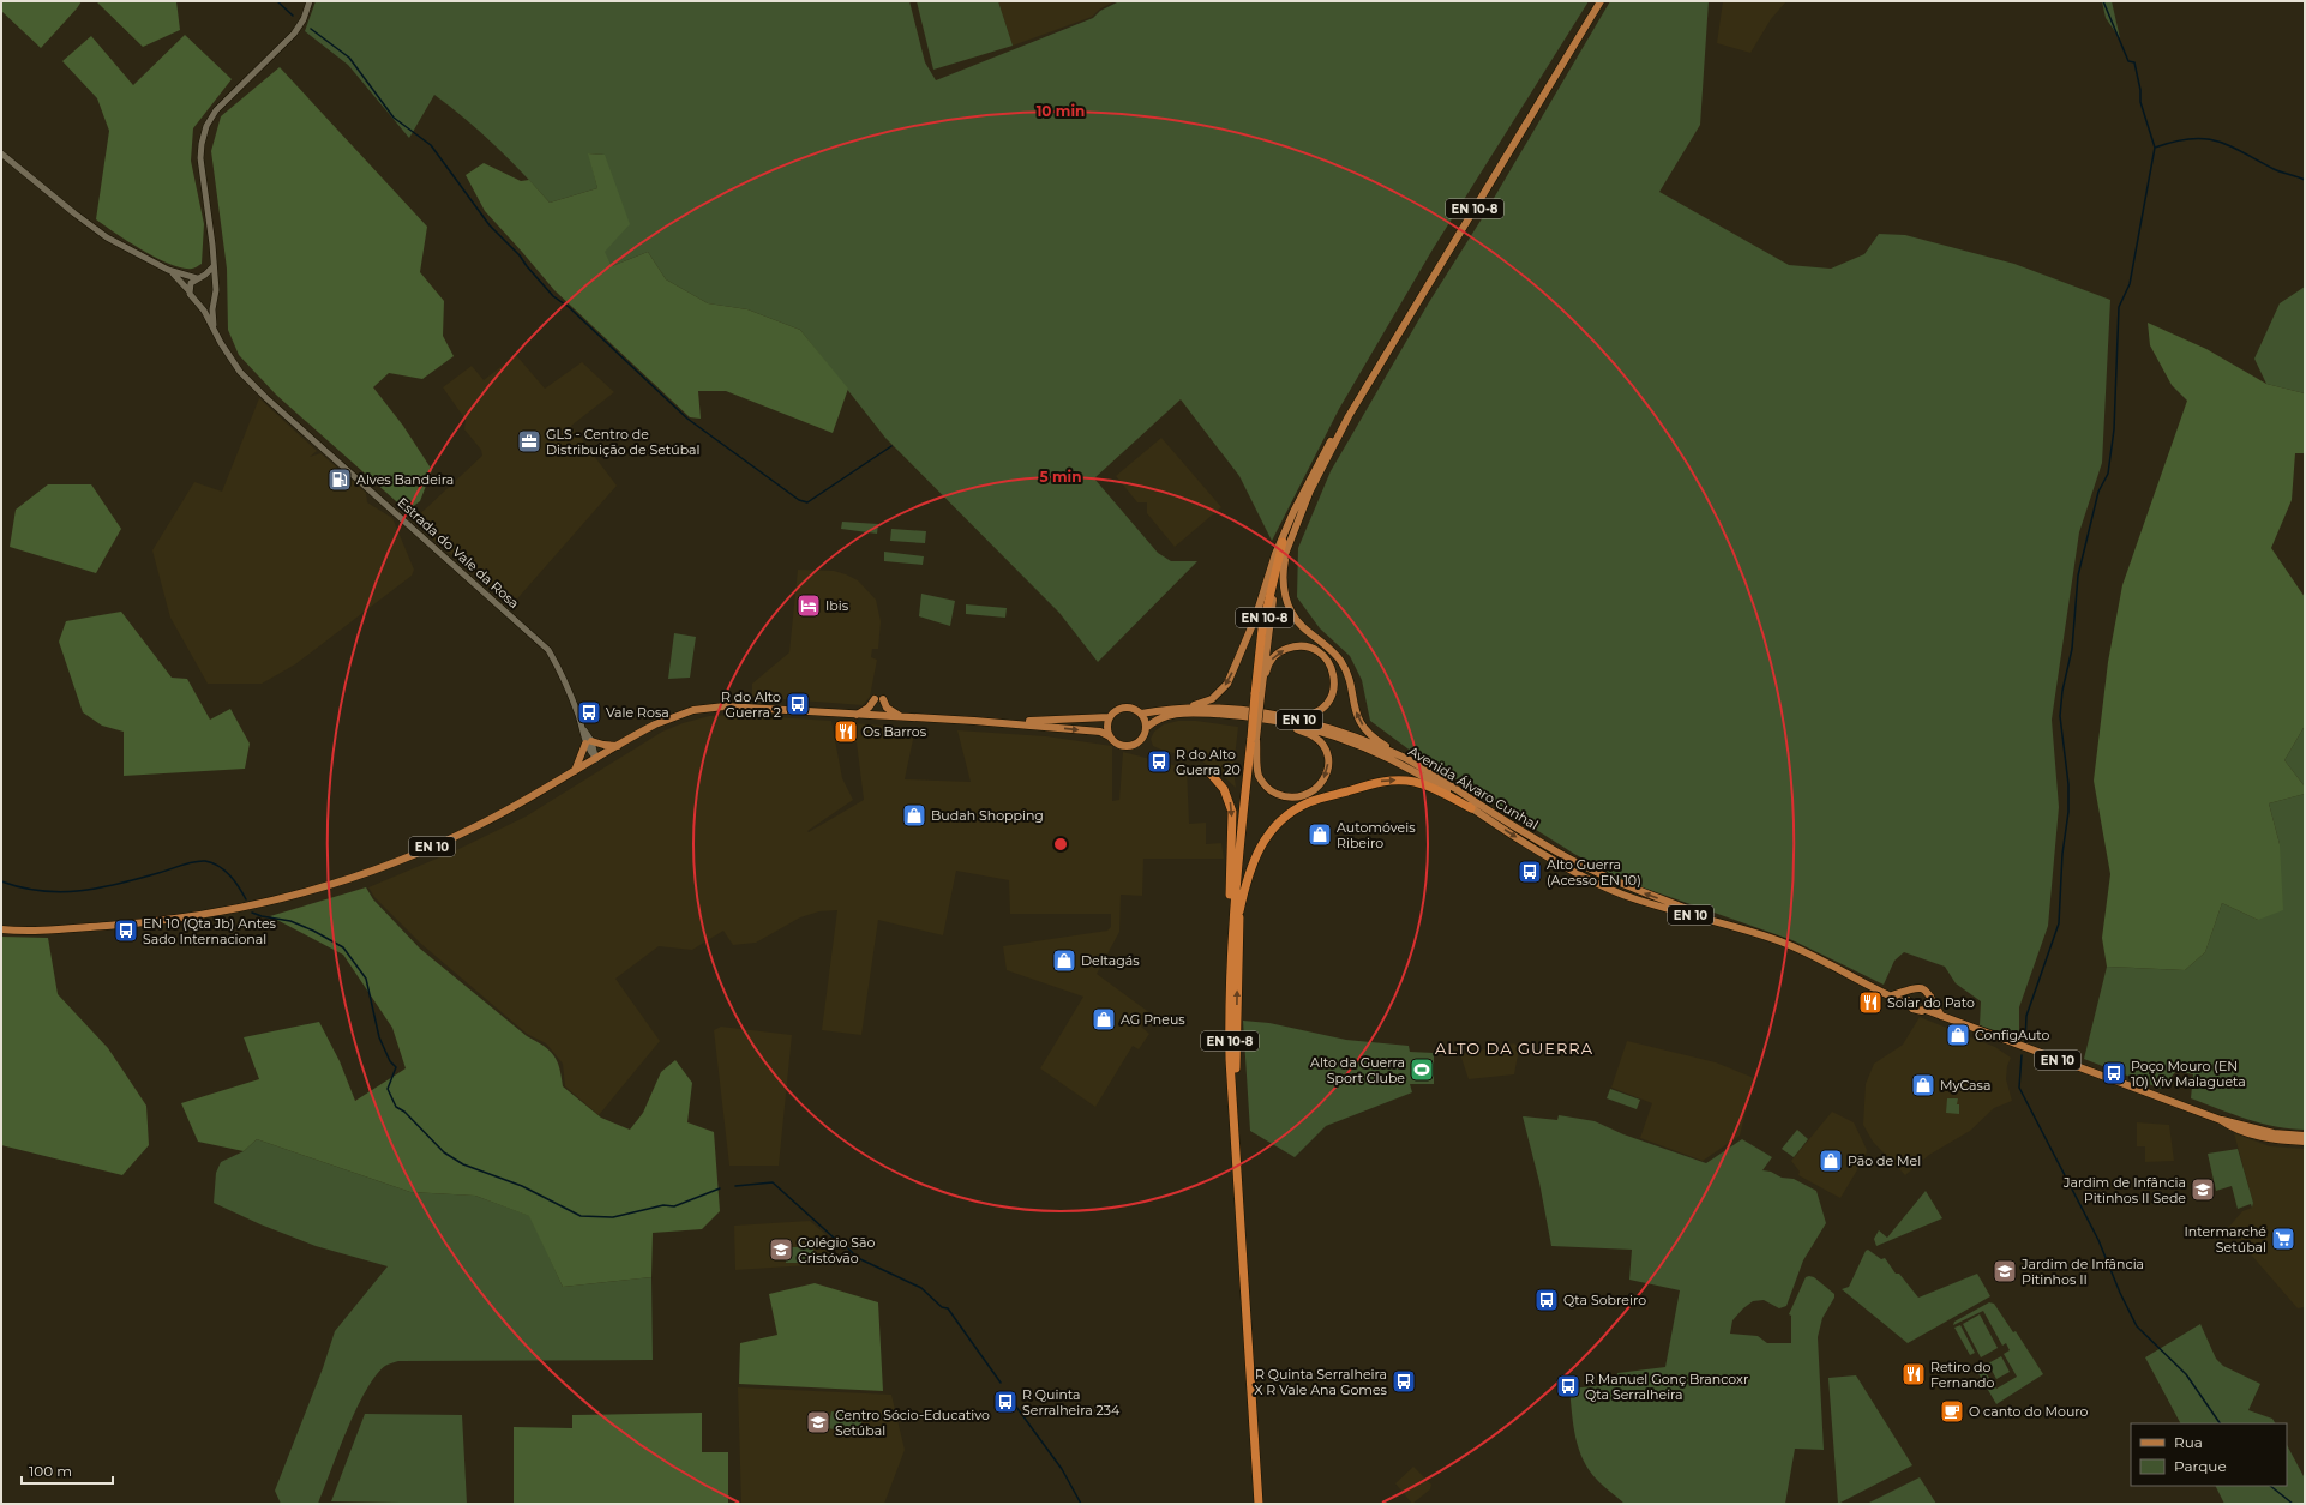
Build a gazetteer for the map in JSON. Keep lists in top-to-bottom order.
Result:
{
  "streets": {
    "highway": ["EN 10-8"],
    "main road": ["EN 10", "Avenida Álvaro Cunhal"],
    "street": ["Estrada do Vale da Rosa"]
  },
  "crossings": [
    ["Estrada do Vale da Rosa", "EN 10"],
    ["EN 10", "Avenida Álvaro Cunhal"]
  ],
  "districts": ["ALTO DA GUERRA"],
  "places": {
    "office": ["GLS - Centro de Distribuição de Setúbal"],
    "fuel station": ["Alves Bandeira"],
    "hotel": ["Ibis"],
    "bus stop": [
      "R do Alto Guerra 2",
      "Vale Rosa",
      "R do Alto Guerra 20",
      "Alto Guerra (Acesso EN 10)",
      "EN 10 (Qta Jb) Antes Sado Internacional",
      "Poço Mouro (EN 10) Viv Malagueta",
      "Qta Sobreiro",
      "R Quinta Serralheira X R Vale Ana Gomes",
      "R Manuel Gonç Brancoxr Qta Serralheira",
      "R Quinta Serralheira 234"
    ],
    "restaurant": ["Os Barros", "Solar do Pato", "Retiro do Fernando"],
    "shop": [
      "Budah Shopping",
      "Automóveis Ribeiro",
      "Deltagás",
      "AG Pneus",
      "ConfigAuto",
      "MyCasa",
      "Pão de Mel"
    ],
    "sports": ["Alto da Guerra Sport Clube"],
    "school or university": [
      "Jardim de Infância Pitinhos II Sede",
      "Colégio São Cristóvão",
      "Jardim de Infância Pitinhos II",
      "Centro Sócio-Educativo Setúbal"
    ],
    "supermarket": ["Intermarché Setúbal"],
    "cafe": ["O canto do Mouro"]
  },
  "legend": ["Rua", "Parque"],
  "scale_bar": "100 m",
  "rings": ["10 min", "5 min"]
}
